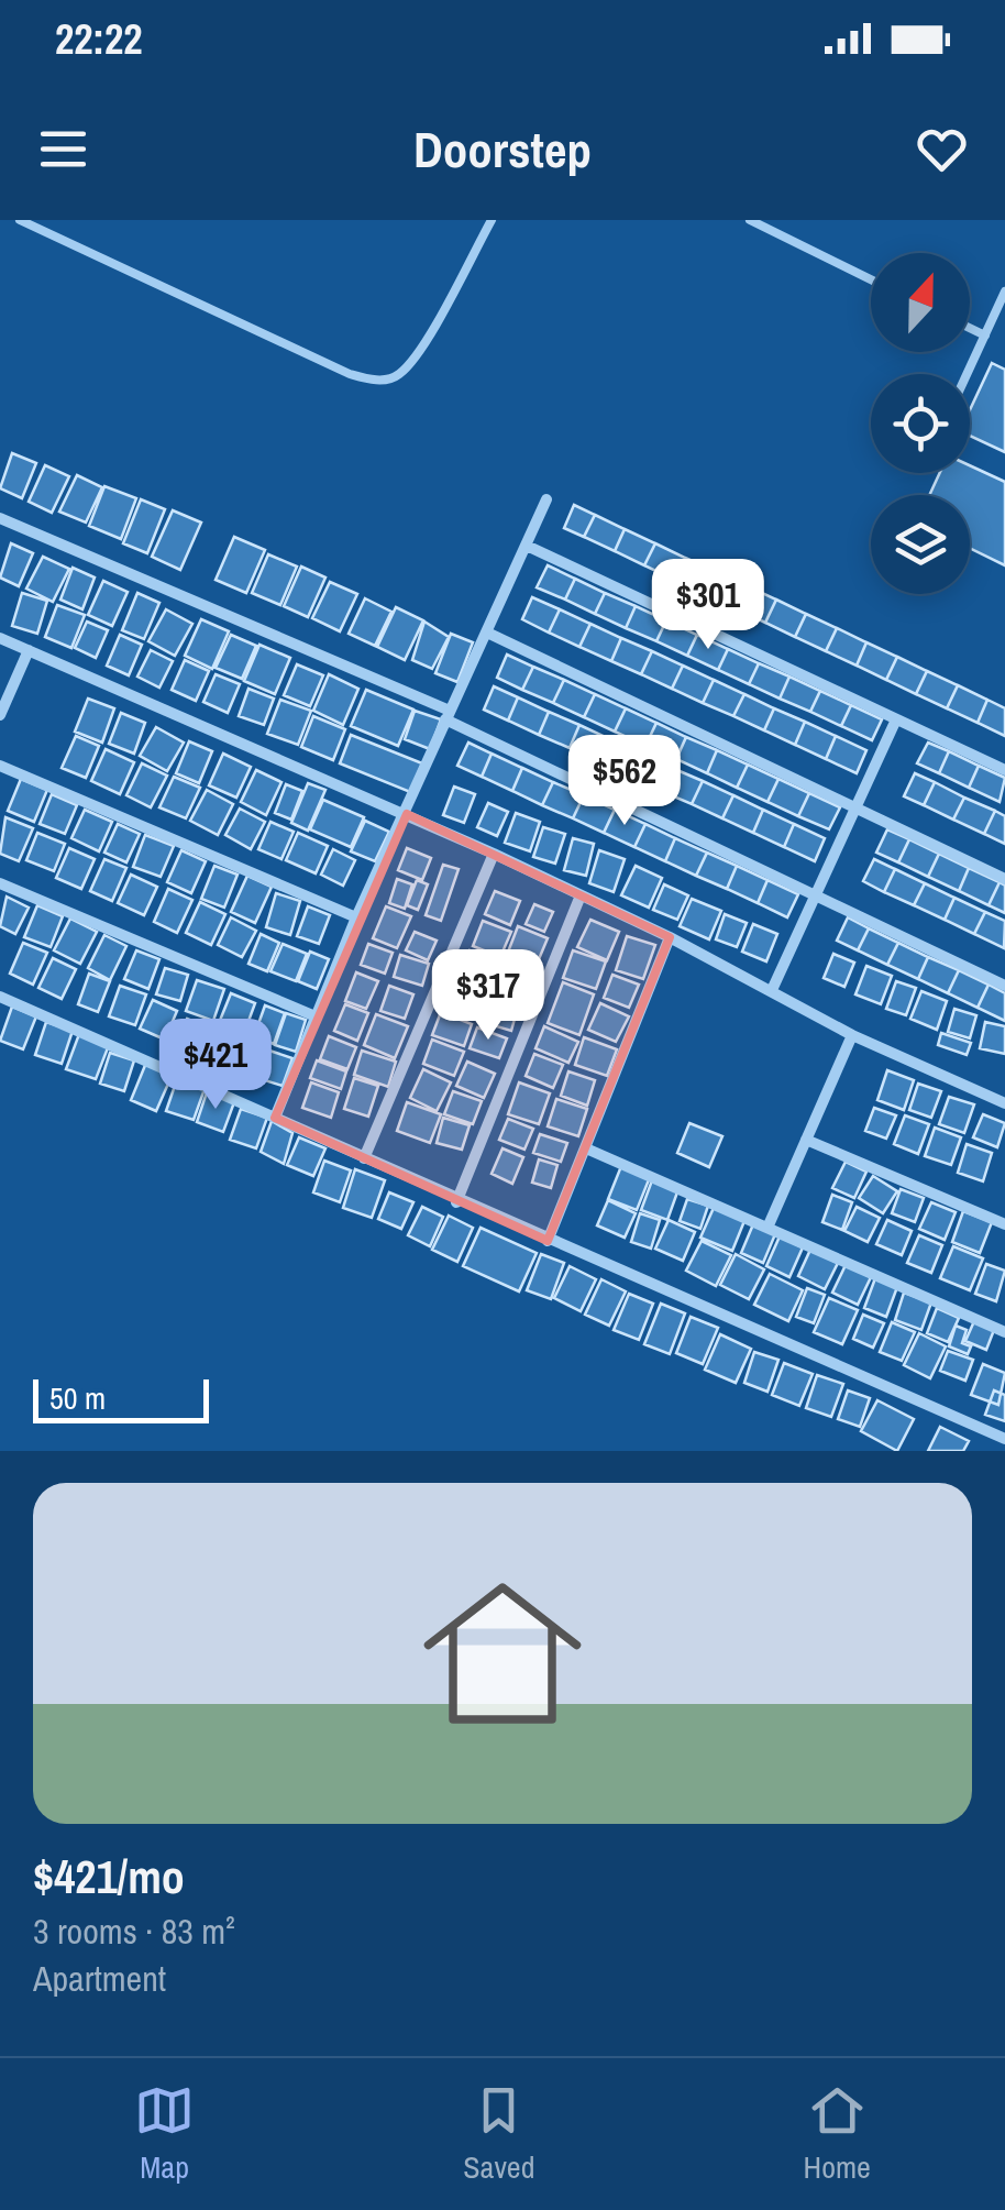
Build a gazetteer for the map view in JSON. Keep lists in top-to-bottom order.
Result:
{
  "scale_bar": "50 m",
  "north": "top",
  "page": {
    "status": "22:22",
    "header": "Doorstep",
    "price": [
      "$301",
      "$562",
      "$317",
      "$421"
    ],
    "scale": "50 m",
    "list": [
      {
        "name": "$421/mo",
        "note": "3 rooms · 83 m² · Apartment"
      }
    ],
    "tabs": ["Map", "Saved", "Home"]
  }
}
